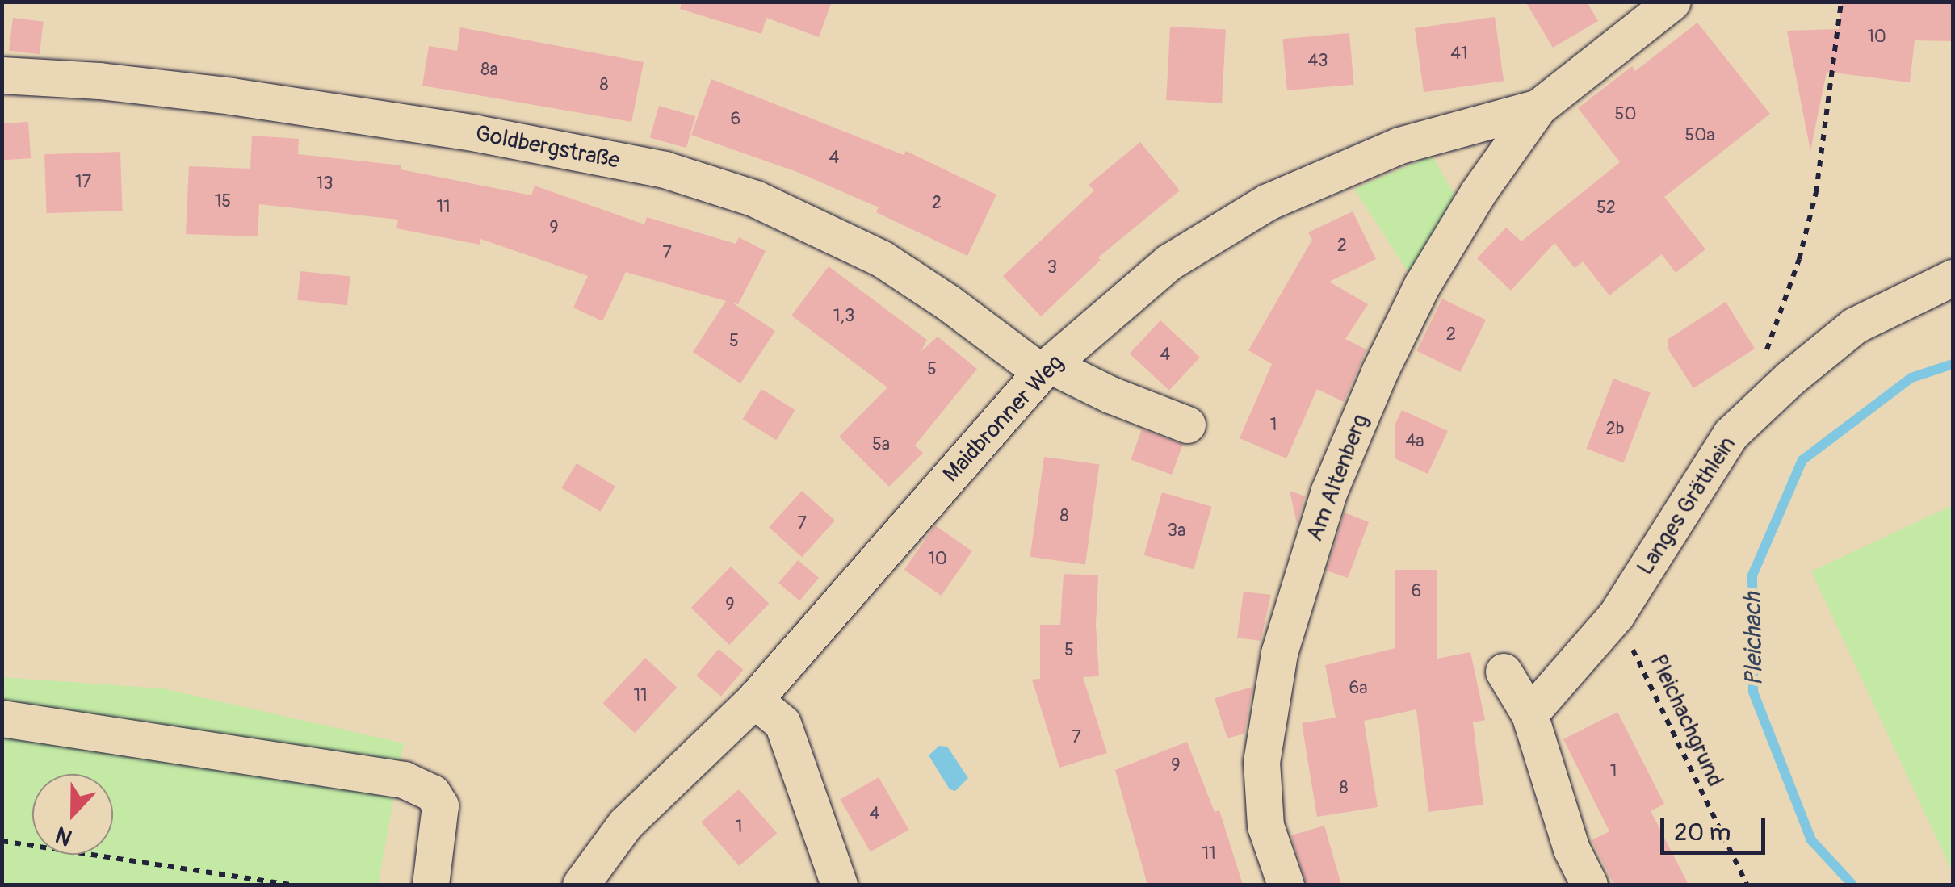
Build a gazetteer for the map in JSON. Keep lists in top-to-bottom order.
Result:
{
  "streets": {
    "street": [
      "Goldbergstraße",
      "Maidbronner Weg",
      "Am Altenberg",
      "Langes Gräthlein"
    ],
    "path": ["Pleichachgrund"]
  },
  "crossings": [
    ["Goldbergstraße", "Maidbronner Weg"],
    ["Maidbronner Weg", "Am Altenberg"],
    ["Langes Gräthlein", "Pleichachgrund"]
  ],
  "water": ["Pleichach"],
  "house_numbers": [
    "10",
    "41",
    "43",
    "8a",
    "8",
    "50",
    "6",
    "50a",
    "4",
    "17",
    "13",
    "15",
    "2",
    "11",
    "52",
    "9",
    "2",
    "7",
    "3",
    "1,3",
    "2",
    "5",
    "4",
    "5",
    "1",
    "2b",
    "4a",
    "5a",
    "8",
    "7",
    "3a",
    "10",
    "6",
    "9",
    "5",
    "6a",
    "11",
    "7",
    "9",
    "1",
    "8",
    "4",
    "1",
    "11"
  ],
  "scale_bar": "20 m",
  "north": "bottom"
}
